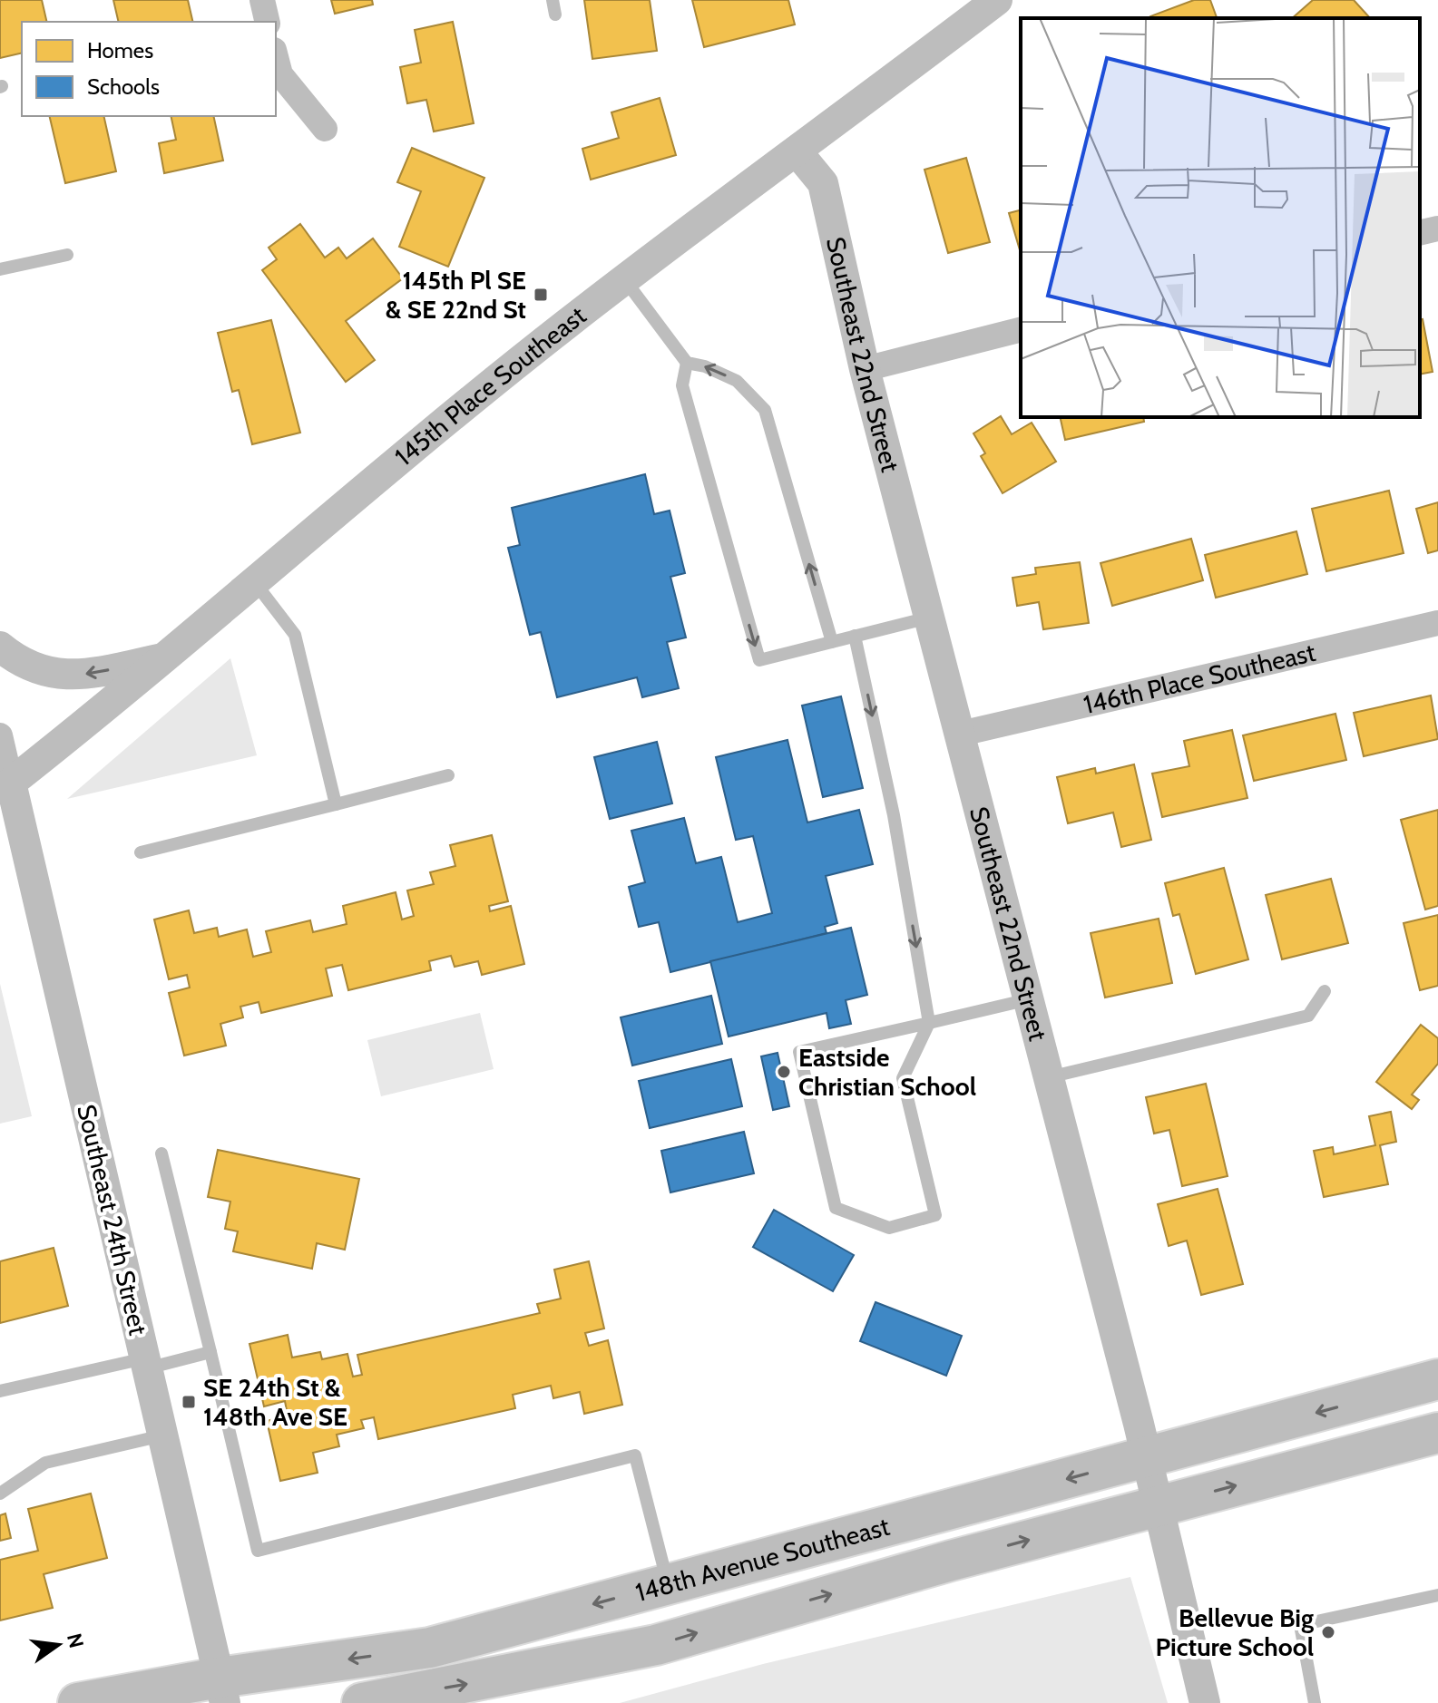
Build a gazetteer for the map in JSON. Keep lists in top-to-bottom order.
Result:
{
  "streets": {
    "main road": ["148th Avenue Southeast"],
    "street": [
      "Southeast 22nd Street",
      "145th Place Southeast",
      "146th Place Southeast",
      "Southeast 24th Street"
    ]
  },
  "crossings": [
    ["Southeast 22nd Street", "145th Place Southeast"],
    ["Southeast 22nd Street", "146th Place Southeast"],
    ["Southeast 22nd Street", "148th Avenue Southeast"],
    ["145th Place Southeast", "Southeast 24th Street"],
    ["Southeast 24th Street", "148th Avenue Southeast"]
  ],
  "places": {
    "transit": ["145th Pl SE & SE 22nd St", "SE 24th St & 148th Ave SE"],
    "other": ["Eastside Christian School", "Bellevue Big Picture School"]
  },
  "legend": ["Homes", "Schools"],
  "north": "right"
}
